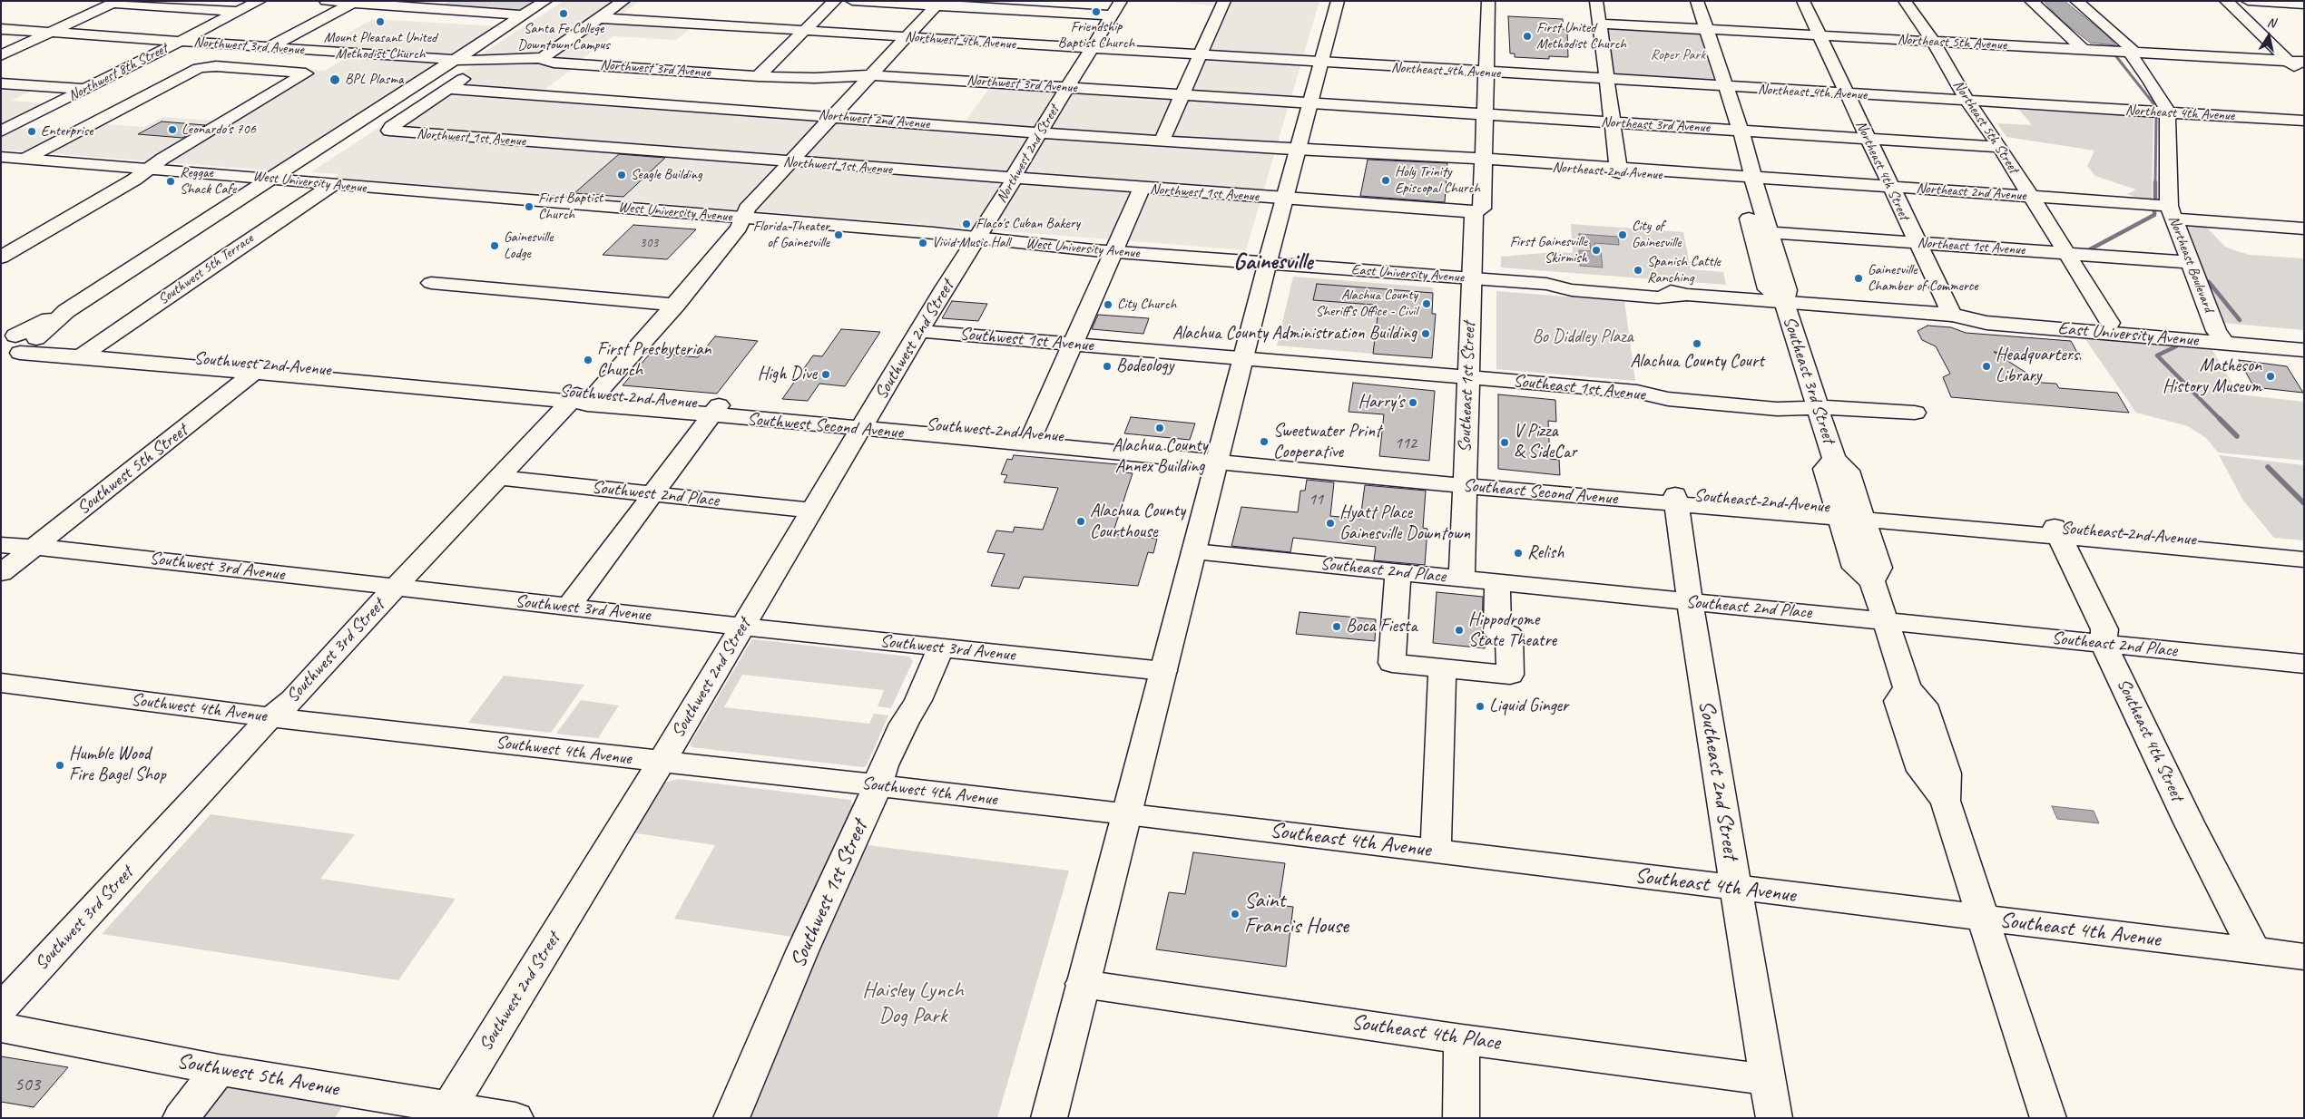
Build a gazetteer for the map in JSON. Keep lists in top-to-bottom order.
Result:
{
  "streets": {
    "street": [
      "Northwest 4th Avenue",
      "Northeast 5th Avenue",
      "Northwest 3rd Avenue",
      "Northeast 4th Avenue",
      "Northwest 8th Street",
      "Northwest 2nd Avenue",
      "Northeast 3rd Avenue",
      "Northeast 5th Street",
      "Northwest 1st Avenue",
      "Northwest 2nd Street",
      "Northeast 4th Street",
      "Northeast 2nd Avenue",
      "West University Avenue",
      "Northeast 1st Avenue",
      "Northeast Boulevard",
      "Southwest 5th Terrace",
      "East University Avenue",
      "Southwest 2nd Street",
      "Southwest 1st Avenue",
      "Southwest 2nd Avenue",
      "Southeast 3rd Street",
      "Southeast 1st Street",
      "Southeast 1st Avenue",
      "Southwest Second Avenue",
      "Southwest 5th Street",
      "Southeast Second Avenue",
      "Southwest 2nd Place",
      "Southeast 2nd Avenue",
      "Southwest 3rd Avenue",
      "Southeast 2nd Place",
      "Southwest 3rd Street",
      "Southwest 4th Avenue",
      "Southeast 4th Street",
      "Southeast 2nd Street",
      "Southeast 4th Avenue",
      "Southwest 1st Street",
      "Southeast 4th Place",
      "Southwest 5th Avenue"
    ]
  },
  "crossings": [
    ["Northwest 4th Avenue", "Northeast 4th Avenue"],
    ["Northwest 4th Avenue", "Northwest 2nd Street"],
    ["Northwest 4th Avenue", "Southwest 3rd Street"],
    ["Northeast 5th Avenue", "Northeast 5th Street"],
    ["Northeast 5th Avenue", "Northeast 4th Street"],
    ["Northeast 5th Avenue", "Northeast Boulevard"],
    ["Northeast 5th Avenue", "Southeast 3rd Street"],
    ["Northwest 3rd Avenue", "Northwest 8th Street"],
    ["Northwest 3rd Avenue", "Northeast 3rd Avenue"],
    ["Northwest 3rd Avenue", "Northwest 2nd Street"],
    ["Northwest 3rd Avenue", "Southwest 3rd Street"],
    ["Northeast 4th Avenue", "Northeast 5th Street"],
    ["Northeast 4th Avenue", "Northeast 4th Street"],
    ["Northeast 4th Avenue", "Northeast Boulevard"],
    ["Northeast 4th Avenue", "Southeast 3rd Street"],
    ["Northwest 2nd Avenue", "Northwest 1st Avenue"],
    ["Northwest 2nd Avenue", "Northwest 2nd Street"],
    ["Northwest 2nd Avenue", "Northeast 2nd Avenue"],
    ["Northwest 2nd Avenue", "Southwest 3rd Street"],
    ["Northeast 3rd Avenue", "Northeast 5th Street"],
    ["Northeast 3rd Avenue", "Northeast 4th Street"],
    ["Northeast 3rd Avenue", "Southeast 3rd Street"],
    ["Northeast 5th Street", "Northeast 2nd Avenue"],
    ["Northeast 5th Street", "Northeast 1st Avenue"],
    ["Northeast 5th Street", "East University Avenue"],
    ["Northwest 1st Avenue", "Northwest 2nd Street"],
    ["Northwest 1st Avenue", "Southwest 3rd Street"],
    ["Northwest 2nd Street", "West University Avenue"],
    ["Northwest 2nd Street", "Southwest 2nd Street"],
    ["Northeast 4th Street", "Northeast 2nd Avenue"],
    ["Northeast 4th Street", "Northeast 1st Avenue"],
    ["Northeast 4th Street", "East University Avenue"],
    ["Northeast 2nd Avenue", "Northeast Boulevard"],
    ["Northeast 2nd Avenue", "Southeast 3rd Street"],
    ["West University Avenue", "Southwest 5th Terrace"],
    ["West University Avenue", "East University Avenue"],
    ["West University Avenue", "Southwest 2nd Street"],
    ["West University Avenue", "Southwest 3rd Street"],
    ["Northeast 1st Avenue", "Northeast Boulevard"],
    ["Northeast 1st Avenue", "Southeast 3rd Street"],
    ["Northeast Boulevard", "East University Avenue"],
    ["Southwest 5th Terrace", "Southwest 2nd Avenue"],
    ["East University Avenue", "Southeast 3rd Street"],
    ["East University Avenue", "Southeast 1st Street"],
    ["Southwest 2nd Street", "Southwest 1st Avenue"],
    ["Southwest 2nd Street", "Southwest 2nd Avenue"],
    ["Southwest 2nd Street", "Southwest Second Avenue"],
    ["Southwest 2nd Street", "Southwest 2nd Place"],
    ["Southwest 2nd Street", "Southwest 3rd Avenue"],
    ["Southwest 2nd Street", "Southwest 4th Avenue"],
    ["Southwest 2nd Street", "Southwest 5th Avenue"],
    ["Southwest 1st Avenue", "Southeast 1st Avenue"],
    ["Southwest 2nd Avenue", "Southwest Second Avenue"],
    ["Southwest 2nd Avenue", "Southwest 5th Street"],
    ["Southwest 2nd Avenue", "Southeast Second Avenue"],
    ["Southwest 2nd Avenue", "Southwest 3rd Street"],
    ["Southeast 3rd Street", "Southeast 1st Avenue"],
    ["Southeast 3rd Street", "Southeast Second Avenue"],
    ["Southeast 3rd Street", "Southeast 2nd Avenue"],
    ["Southeast 3rd Street", "Southeast 2nd Place"],
    ["Southeast 3rd Street", "Southeast 4th Avenue"],
    ["Southeast 1st Street", "Southeast 1st Avenue"],
    ["Southeast 1st Street", "Southeast Second Avenue"],
    ["Southeast 1st Street", "Southeast 2nd Place"],
    ["Southwest Second Avenue", "Southeast Second Avenue"],
    ["Southwest Second Avenue", "Southwest 3rd Street"],
    ["Southwest 5th Street", "Southwest 3rd Avenue"],
    ["Southeast Second Avenue", "Southeast 2nd Avenue"],
    ["Southeast Second Avenue", "Southeast 2nd Street"],
    ["Southwest 2nd Place", "Southwest 3rd Street"],
    ["Southeast 2nd Avenue", "Southeast 4th Street"],
    ["Southwest 3rd Avenue", "Southwest 3rd Street"],
    ["Southwest 3rd Avenue", "Southwest 1st Street"],
    ["Southeast 2nd Place", "Southeast 4th Street"],
    ["Southeast 2nd Place", "Southeast 2nd Street"],
    ["Southwest 3rd Street", "Southwest 4th Avenue"],
    ["Southwest 4th Avenue", "Southeast 4th Avenue"],
    ["Southwest 4th Avenue", "Southwest 1st Street"],
    ["Southeast 4th Street", "Southeast 4th Avenue"],
    ["Southeast 2nd Street", "Southeast 4th Avenue"],
    ["Southeast 2nd Street", "Southeast 4th Place"]
  ],
  "districts": ["Gainesville"],
  "parks": ["Roper Park", "Bo Diddley Plaza", "Haisley Lynch Dog Park"],
  "places": [
    "Friendship Baptist Church",
    "Santa Fe College Downtown Campus",
    "Mount Pleasant United Methodist Church",
    "First United Methodist Church",
    "BPL Plasma",
    "Leonardo's 706",
    "Enterprise",
    "Seagle Building",
    "Holy Trinity Episcopal Church",
    "Reggae Shack Cafe",
    "First Baptist Church",
    "Flaco's Cuban Bakery",
    "Florida Theater of Gainesville",
    "City of Gainesville",
    "Vivid Music Hall",
    "Gainesville Lodge",
    "First Gainesville Skirmish",
    "Spanish Cattle Ranching",
    "Gainesville Chamber of Commerce",
    "Alachua County Sheriff's Office - Civil",
    "City Church",
    "Alachua County Administration Building",
    "Alachua County Court",
    "First Presbyterian Church",
    "Bodeology",
    "Headquarters Library",
    "High Dive",
    "Matheson History Museum",
    "Harry's",
    "Alachua County Annex Building",
    "Sweetwater Print Cooperative",
    "V Pizza & SideCar",
    "Alachua County Courthouse",
    "Hyatt Place Gainesville Downtown",
    "Relish",
    "Boca Fiesta",
    "Hippodrome State Theatre",
    "Liquid Ginger",
    "Humble Wood Fire Bagel Shop",
    "Saint Francis House"
  ],
  "house_numbers": [
    "303",
    "112",
    "11",
    "503"
  ],
  "north": "top"
}
